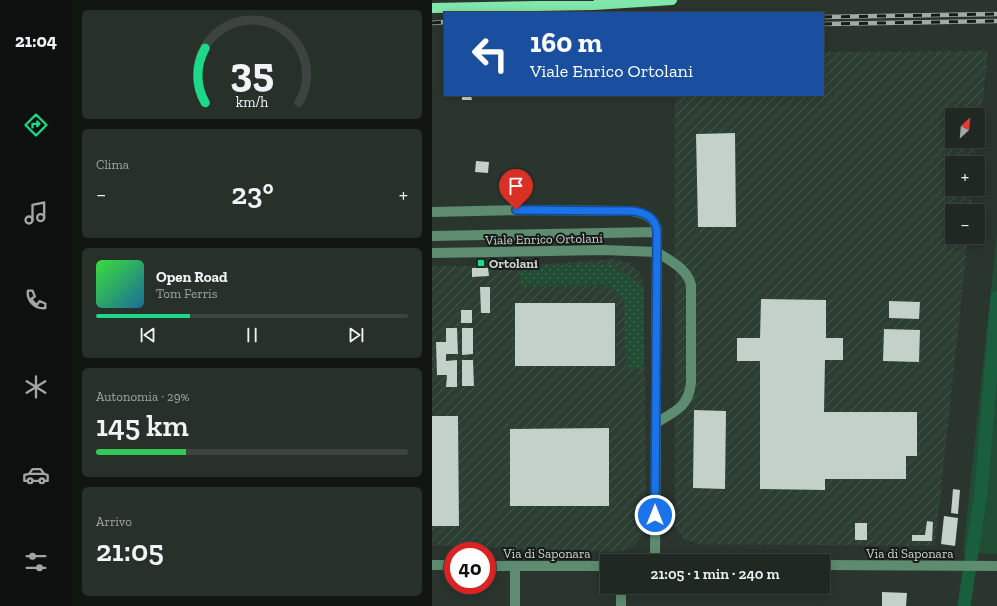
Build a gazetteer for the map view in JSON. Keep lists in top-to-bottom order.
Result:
{
  "streets": {
    "street": ["Viale Enrico Ortolani", "Via di Saponara"]
  },
  "places": {
    "transit": ["Ortolani"]
  },
  "north": "top right",
  "page": {
    "tabs": "21:04",
    "turn": ["160 m", "Viale Enrico Ortolani"],
    "map_buttons": ["+", "−"],
    "tile": [
      "Clima",
      ["Autonomia · 29%", "145 km"],
      ["Arrivo", "21:05"]
    ],
    "heat": ["−", "23°", "+"],
    "song": ["Open Road", "Tom Ferris"],
    "limit": "40",
    "trip": "21:05 · 1 min · 240 m",
    "gauge": ["35", "km/h"]
  }
}
